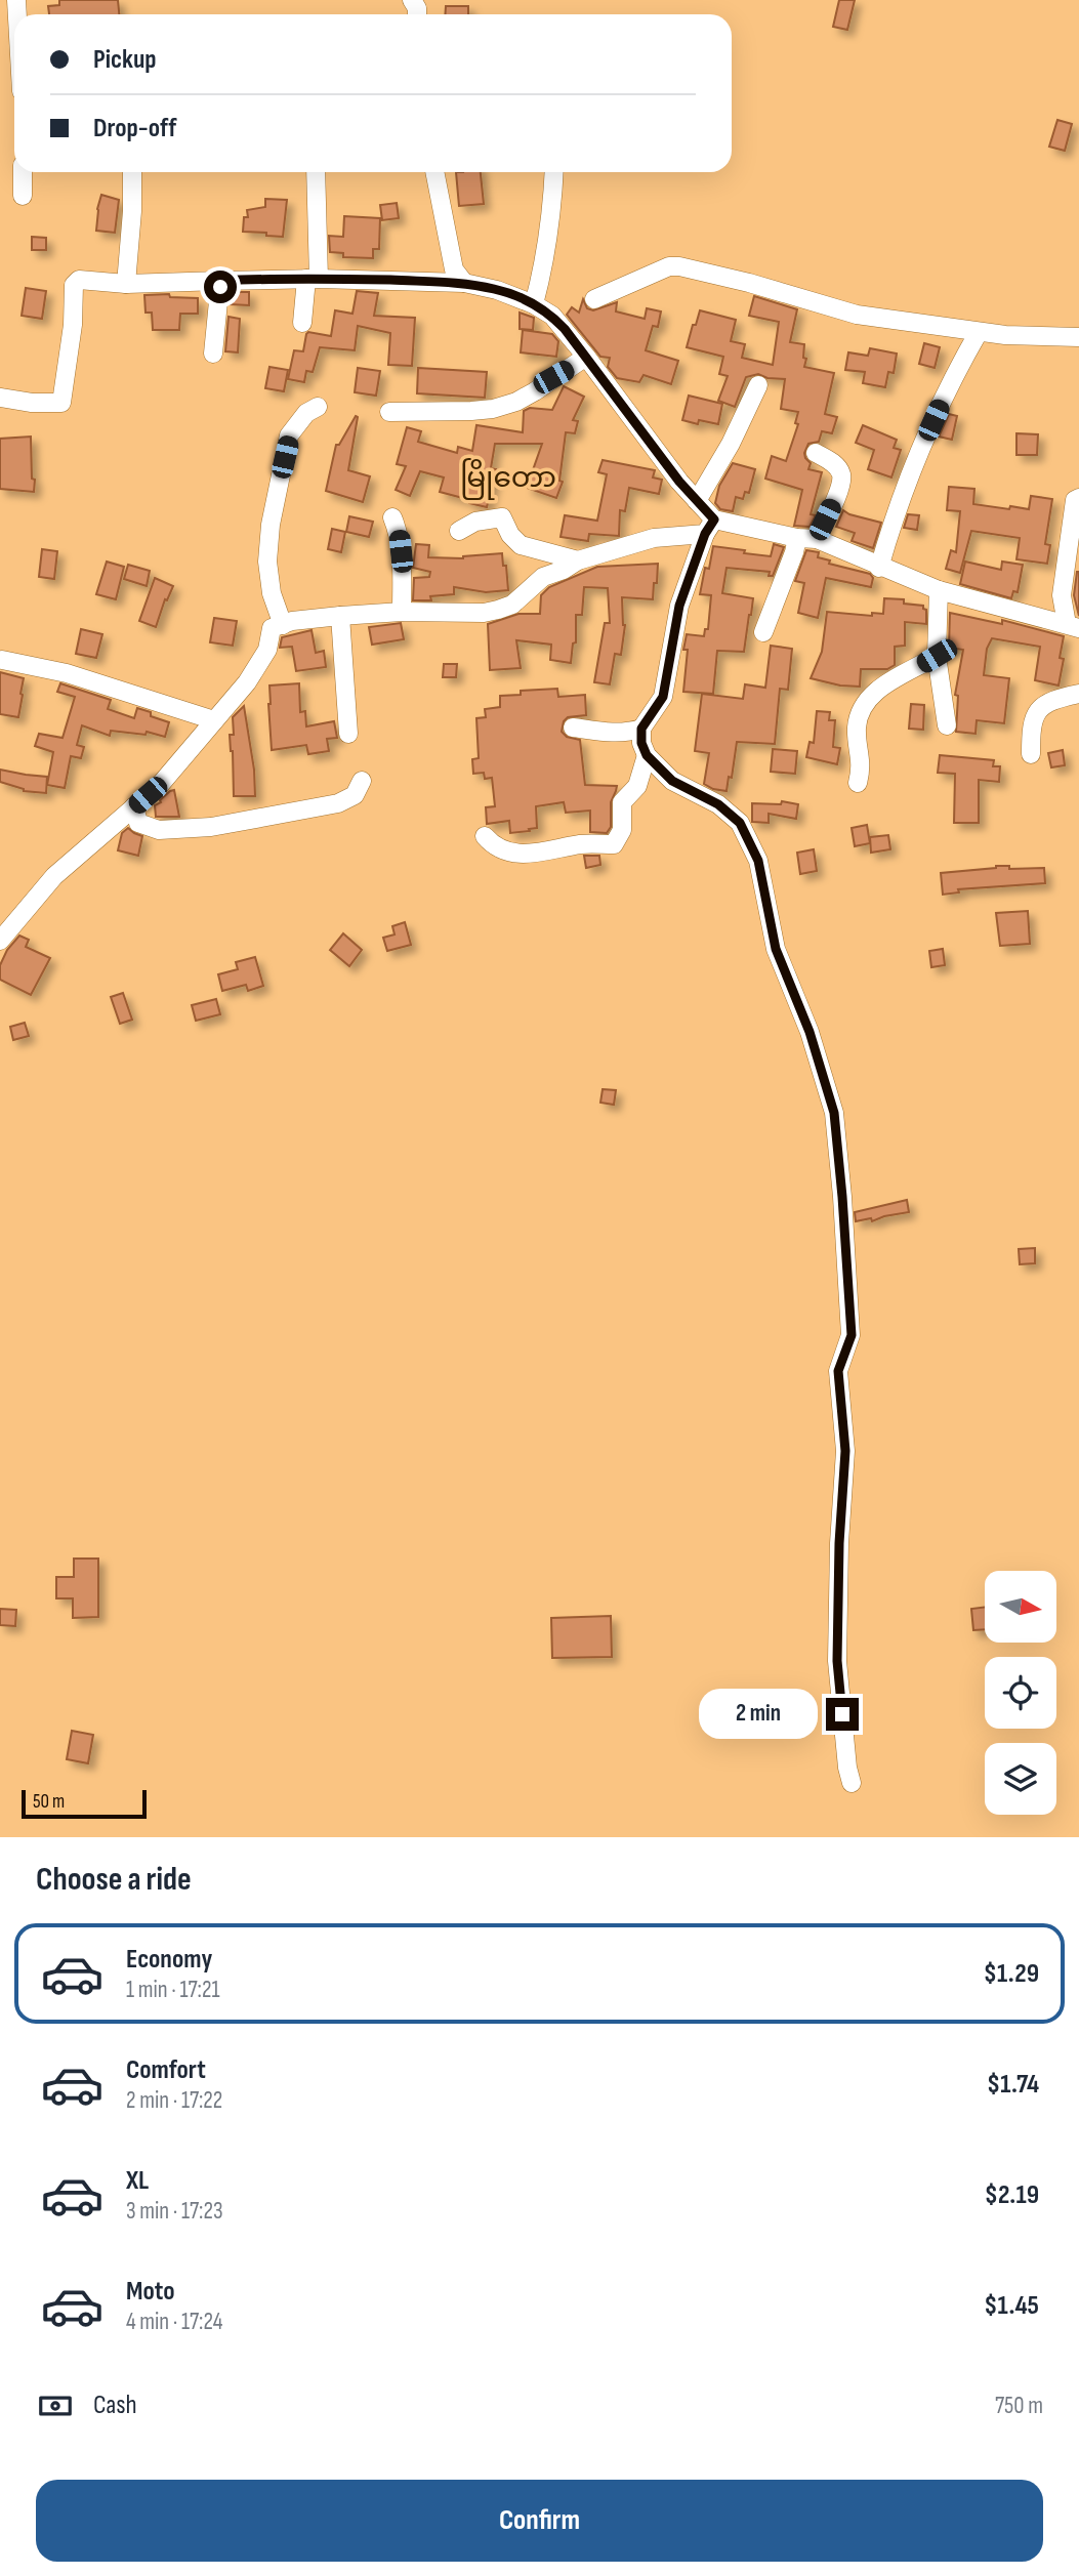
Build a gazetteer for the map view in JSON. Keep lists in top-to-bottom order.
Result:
{
  "districts": ["မြိုတော"],
  "scale_bar": "50 m",
  "north": "right",
  "page": {
    "banner": ["Pickup", "Drop-off"],
    "bubble": "2 min",
    "scale": "50 m",
    "heading": "Choose a ride",
    "list": [
      {
        "name": "Economy",
        "note": "1 min · 17:21",
        "value": "$1.29"
      },
      {
        "name": "Comfort",
        "note": "2 min · 17:22",
        "value": "$1.74"
      },
      {
        "name": "XL",
        "note": "3 min · 17:23",
        "value": "$2.19"
      },
      {
        "name": "Moto",
        "note": "4 min · 17:24",
        "value": "$1.45"
      }
    ],
    "pay": ["Cash", "750 m"],
    "buttons": "Confirm"
  }
}
